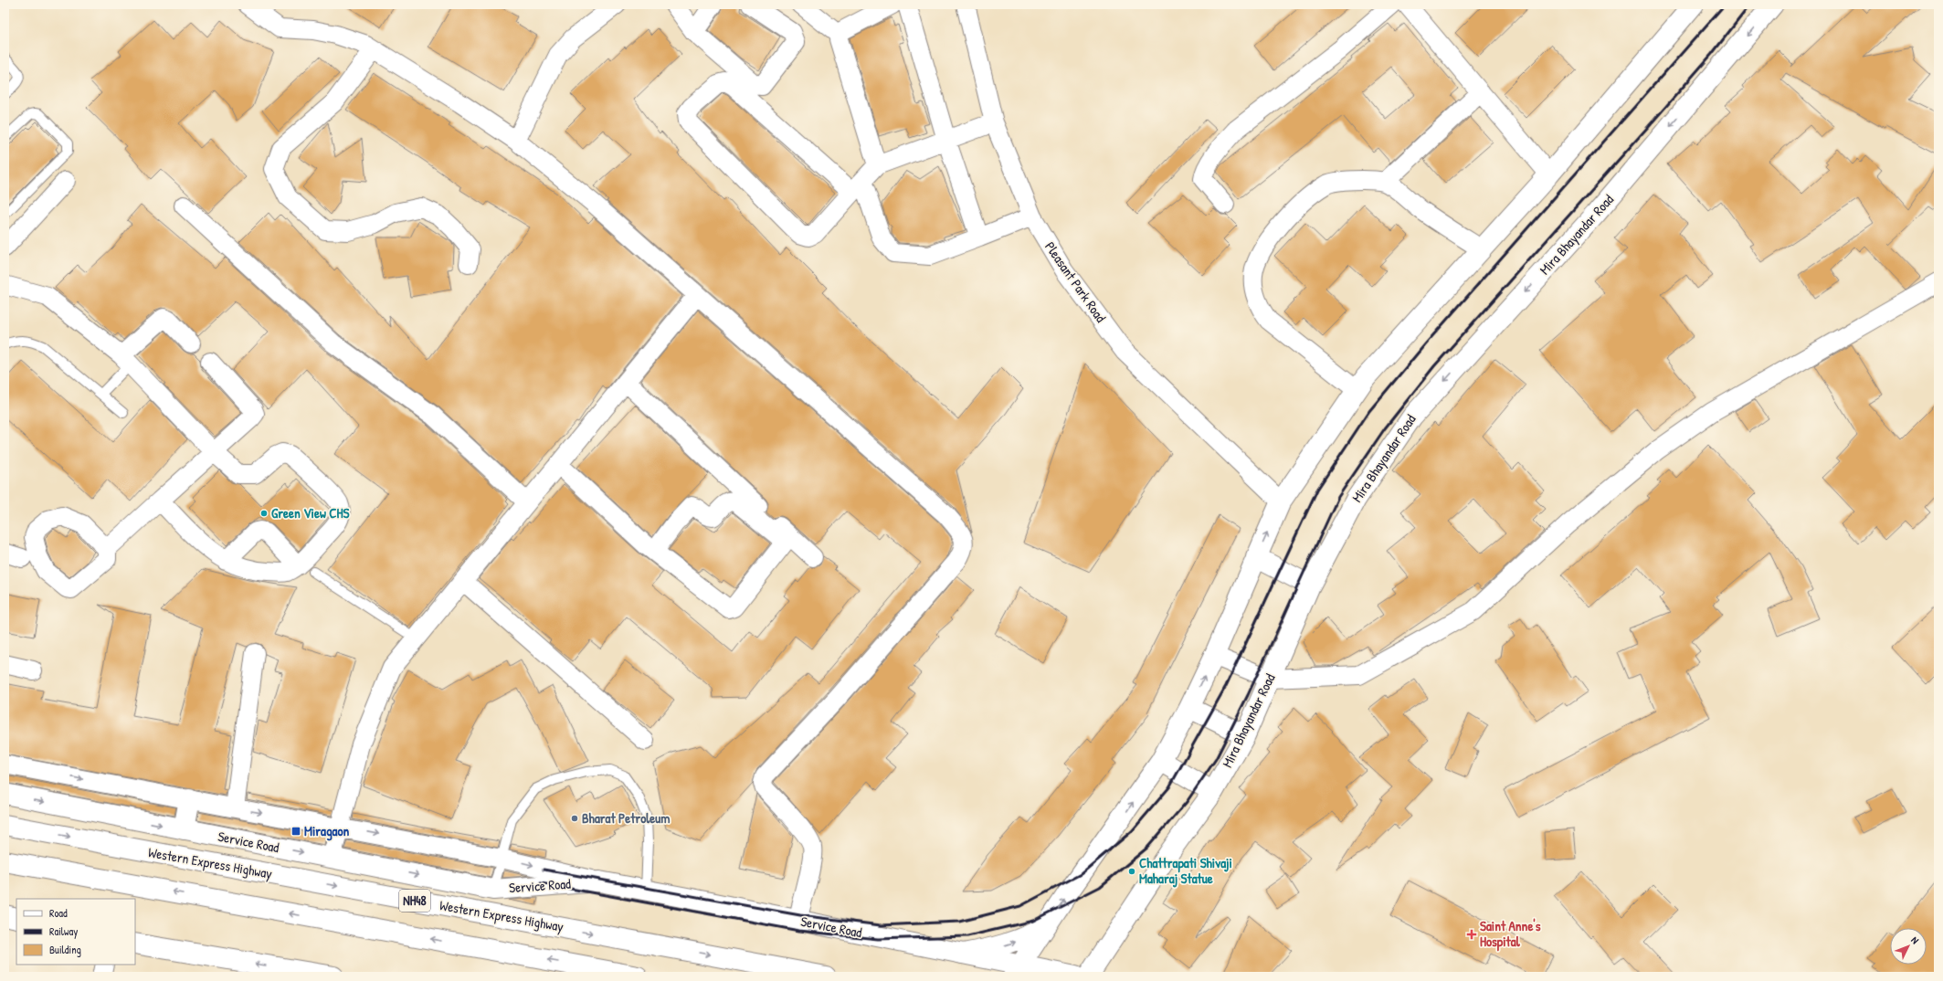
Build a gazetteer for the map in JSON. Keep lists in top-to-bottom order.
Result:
{
  "streets": {
    "main road": [
      "Mira Bhayandar Road",
      "Service Road",
      "Western Express Highway",
      "NH48"
    ],
    "street": ["Pleasant Park Road"]
  },
  "places": {
    "other": ["Green View CHS", "Bharat Petroleum", "Chattrapati Shivaji Maharaj Statue"],
    "transit": ["Miragaon"],
    "health": ["Saint Anne's Hospital"]
  },
  "legend": ["Road", "Railway", "Building"],
  "north": "top right"
}
